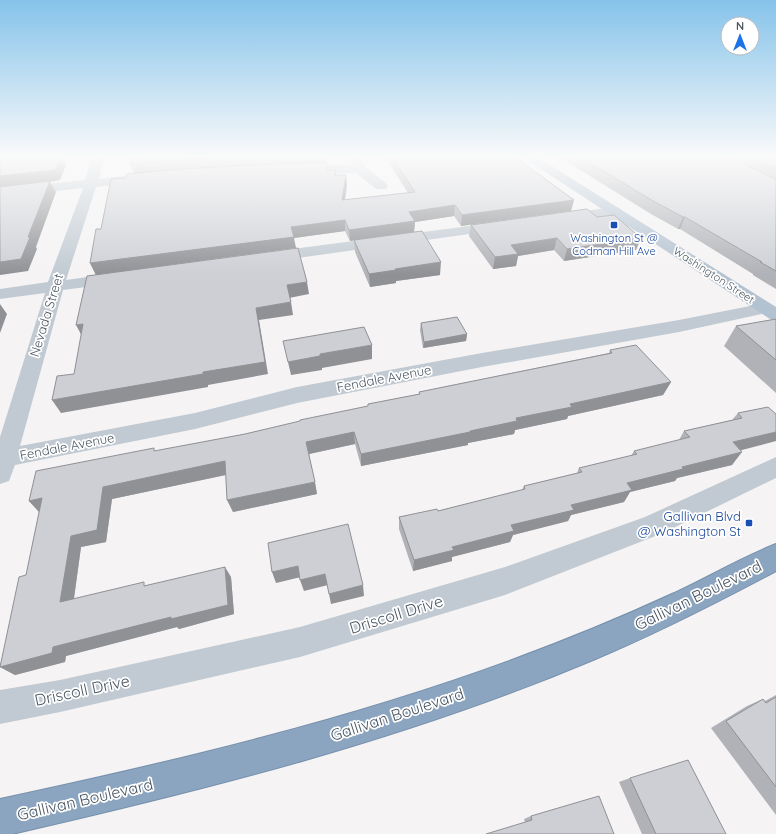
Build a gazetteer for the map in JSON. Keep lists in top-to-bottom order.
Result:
{
  "streets": {
    "highway": ["Gallivan Boulevard"],
    "main road": ["Washington Street"],
    "street": ["Nevada Street", "Fendale Avenue", "Driscoll Drive"]
  },
  "crossings": [
    ["Washington Street", "Fendale Avenue"],
    ["Nevada Street", "Fendale Avenue"]
  ],
  "places": {
    "transit": ["Washington St @ Codman Hill Ave", "Gallivan Blvd @ Washington St"]
  },
  "north": "top"
}
